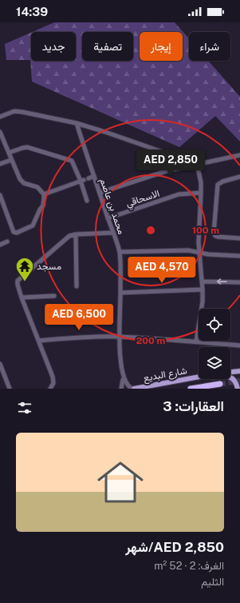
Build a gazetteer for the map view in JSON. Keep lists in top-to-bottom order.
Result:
{
  "streets": {
    "highway": ["شارع البديع"],
    "street": ["الاسحاقي", "محمد بن عاصم"]
  },
  "crossings": [
    ["الاسحاقي", "محمد بن عاصم"],
    ["محمد بن عاصم", "شارع البديع"]
  ],
  "places": {
    "temple": ["مسجد"]
  },
  "page": {
    "status": "14:39",
    "chip": [
      "شراء",
      "إيجار",
      "تصفية",
      "جديد"
    ],
    "price": ["AED 2,850", "AED 4,570", "AED 6,500"],
    "heading": "العقارات: 3",
    "list": [
      {
        "name": "AED 2,850/شهر",
        "note": "الغرف: 2 · 52 m² · الثليم"
      }
    ]
  },
  "rings": ["100 m", "200 m"]
}
